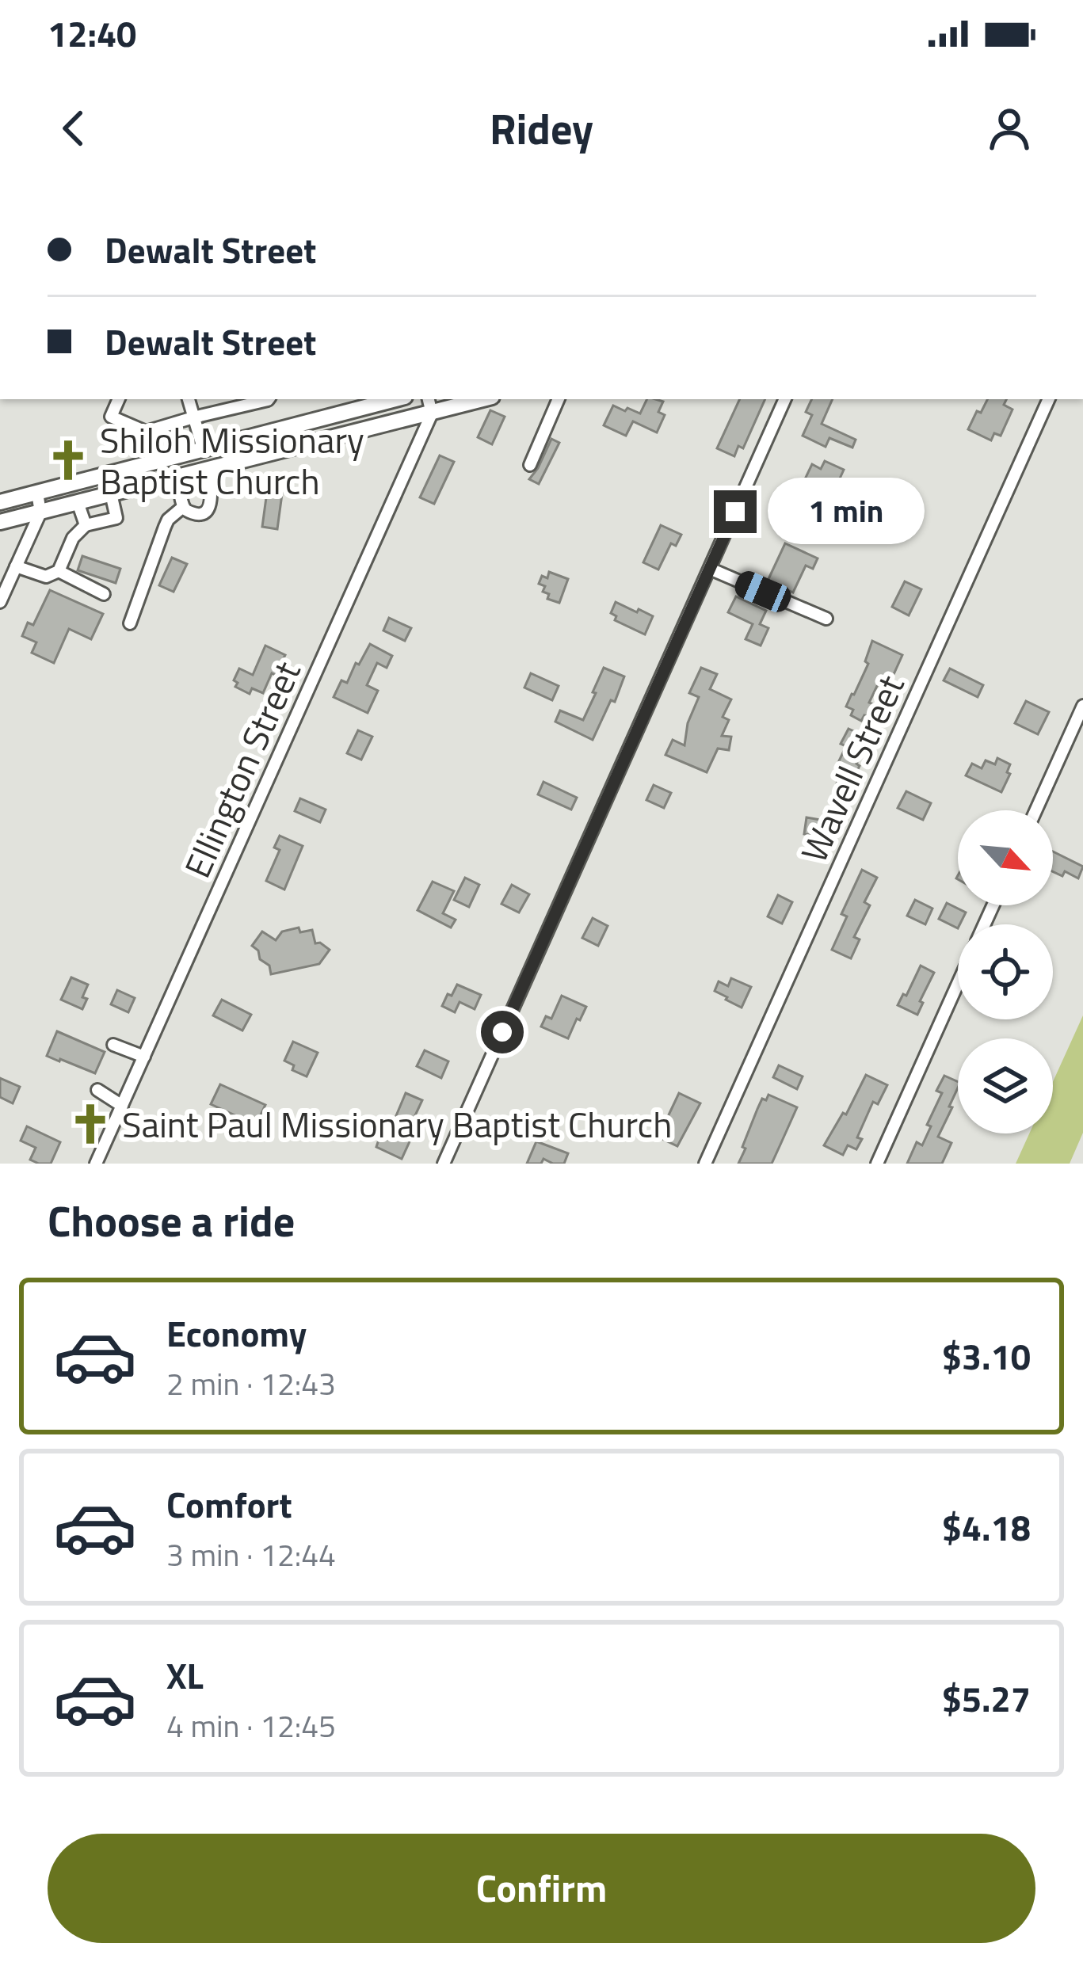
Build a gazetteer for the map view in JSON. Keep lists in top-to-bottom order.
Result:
{
  "streets": {
    "street": ["Wavell Street", "Ellington Street"]
  },
  "places": {
    "church": ["Shiloh Missionary Baptist Church", "Saint Paul Missionary Baptist Church"]
  },
  "north": "bottom right",
  "page": {
    "status": "12:40",
    "header": "Ridey",
    "banner": ["Dewalt Street", "Dewalt Street"],
    "bubble": "1 min",
    "heading": "Choose a ride",
    "list": [
      {
        "name": "Economy",
        "note": "2 min · 12:43",
        "value": "$3.10"
      },
      {
        "name": "Comfort",
        "note": "3 min · 12:44",
        "value": "$4.18"
      },
      {
        "name": "XL",
        "note": "4 min · 12:45",
        "value": "$5.27"
      }
    ],
    "buttons": "Confirm"
  }
}
